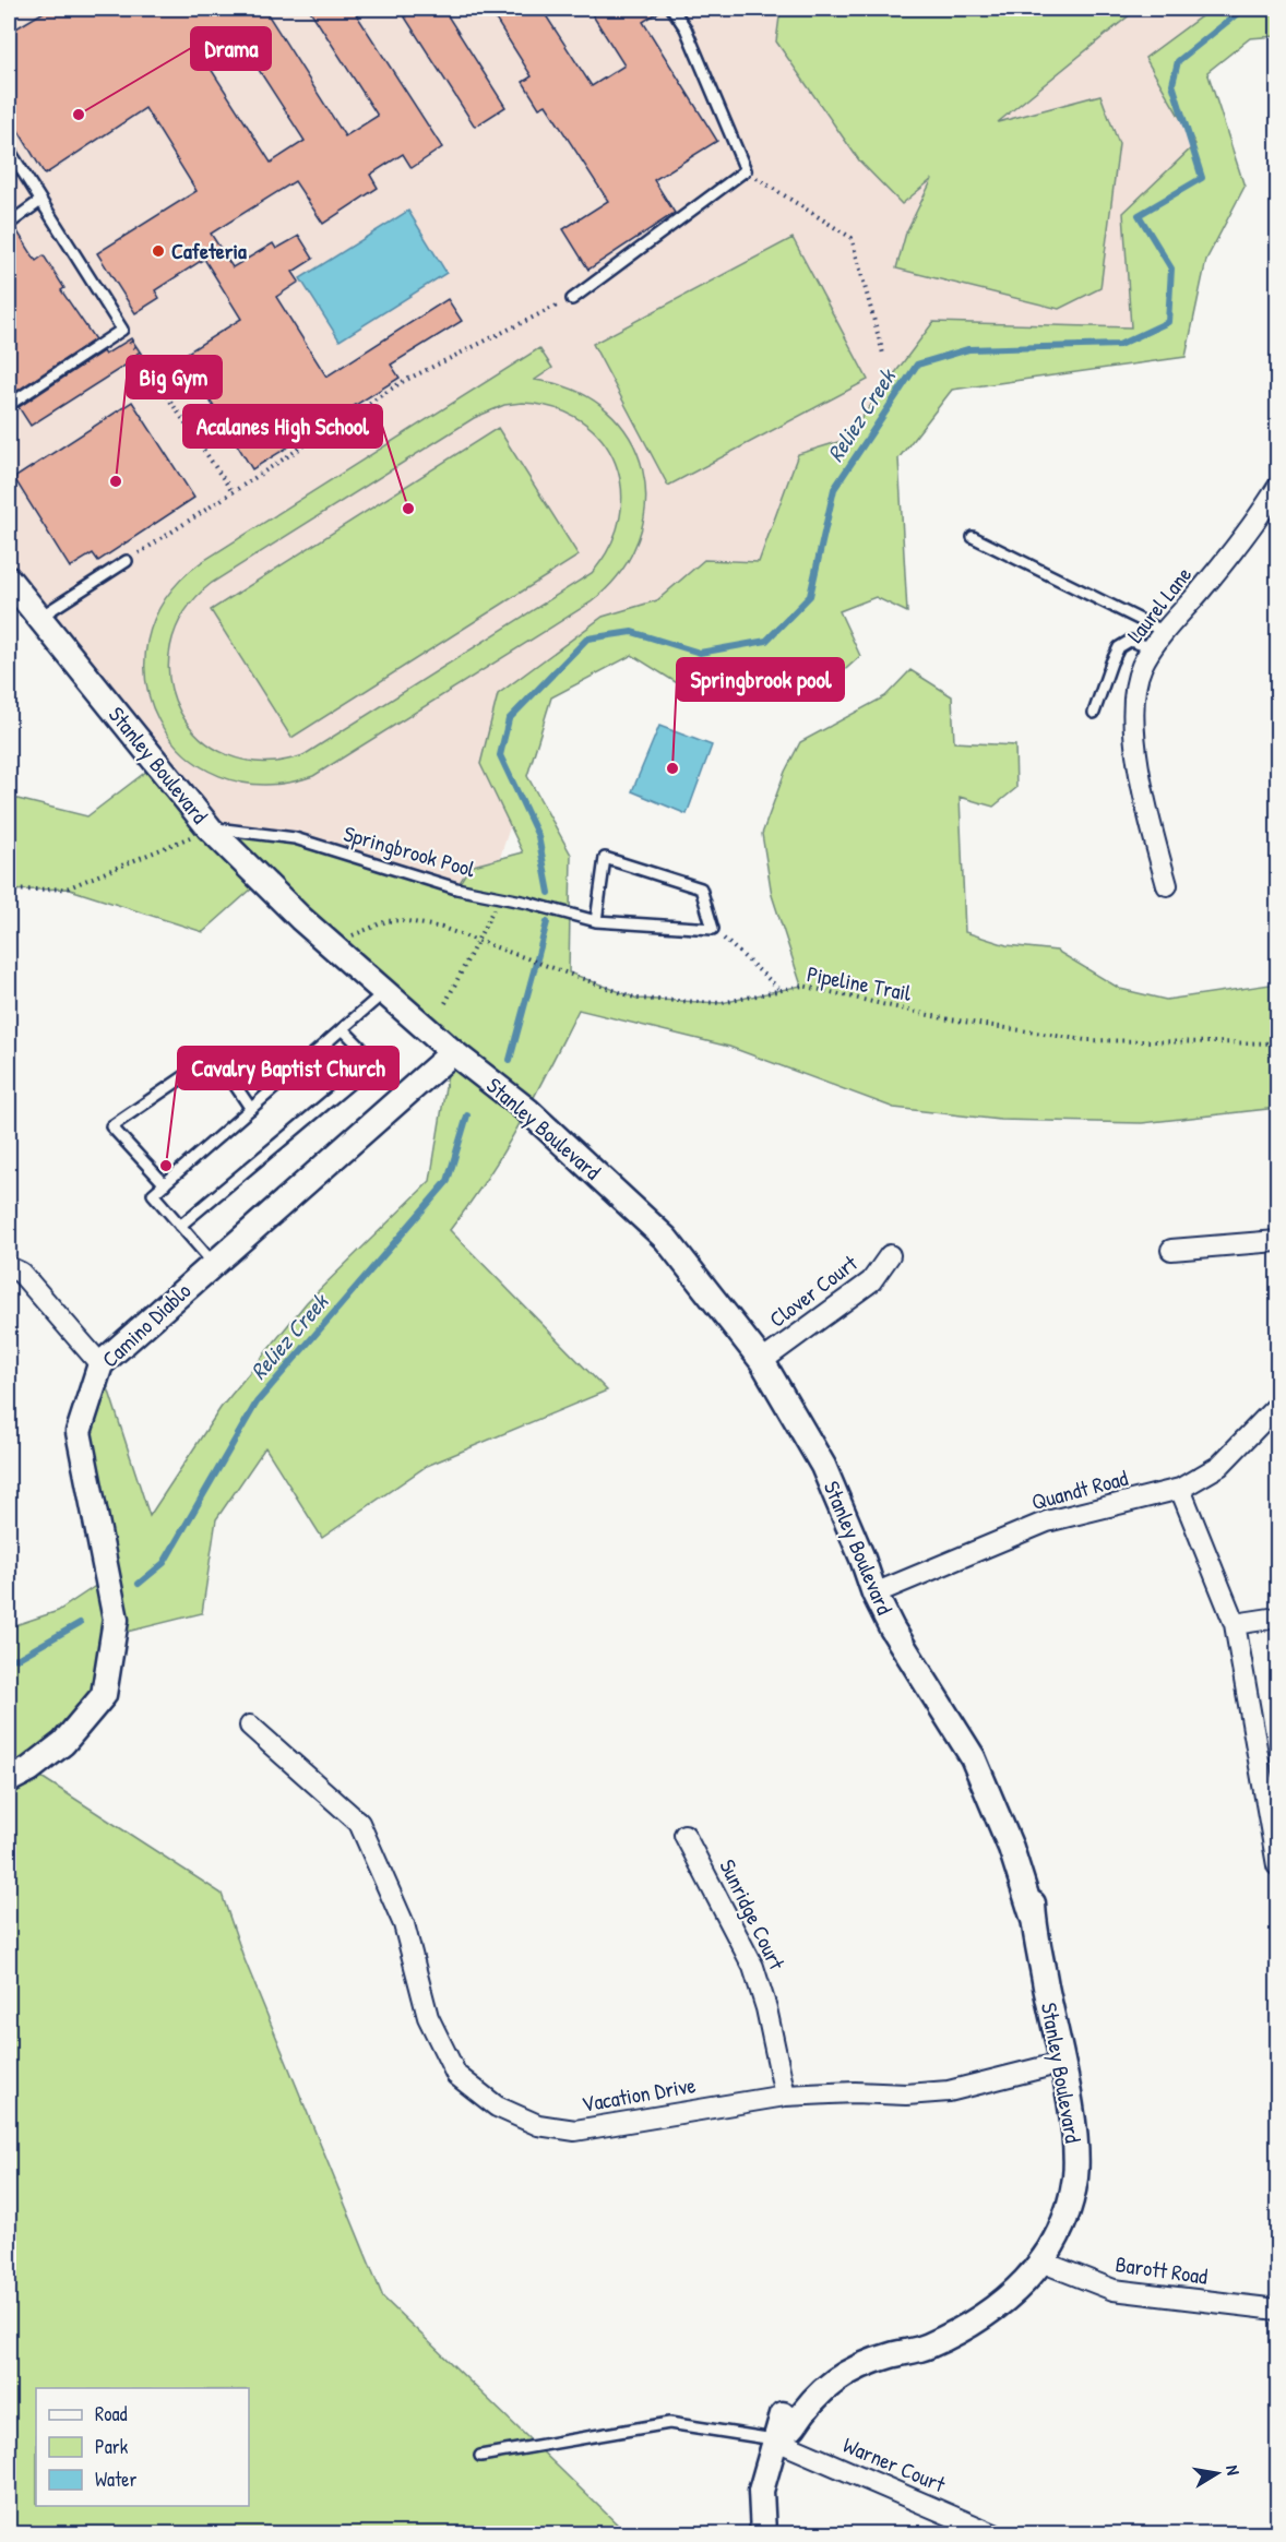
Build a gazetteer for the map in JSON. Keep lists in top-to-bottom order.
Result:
{
  "streets": {
    "street": [
      "Laurel Lane",
      "Stanley Boulevard",
      "Clover Court",
      "Camino Diablo",
      "Quandt Road",
      "Sunridge Court",
      "Vacation Drive",
      "Barott Road",
      "Warner Court"
    ],
    "lane": ["Springbrook Pool"],
    "path": ["Pipeline Trail"]
  },
  "crossings": [
    ["Stanley Boulevard", "Springbrook Pool"],
    ["Stanley Boulevard", "Pipeline Trail"],
    ["Stanley Boulevard", "Clover Court"],
    ["Stanley Boulevard", "Camino Diablo"],
    ["Stanley Boulevard", "Quandt Road"],
    ["Stanley Boulevard", "Vacation Drive"],
    ["Stanley Boulevard", "Barott Road"],
    ["Stanley Boulevard", "Warner Court"],
    ["Sunridge Court", "Vacation Drive"]
  ],
  "water": ["Reliez Creek"],
  "places": [
    "Drama",
    "Cafeteria",
    "Big Gym",
    "Acalanes High School",
    "Springbrook pool",
    "Cavalry Baptist Church"
  ],
  "legend": ["Road", "Park", "Water"],
  "north": "right"
}
